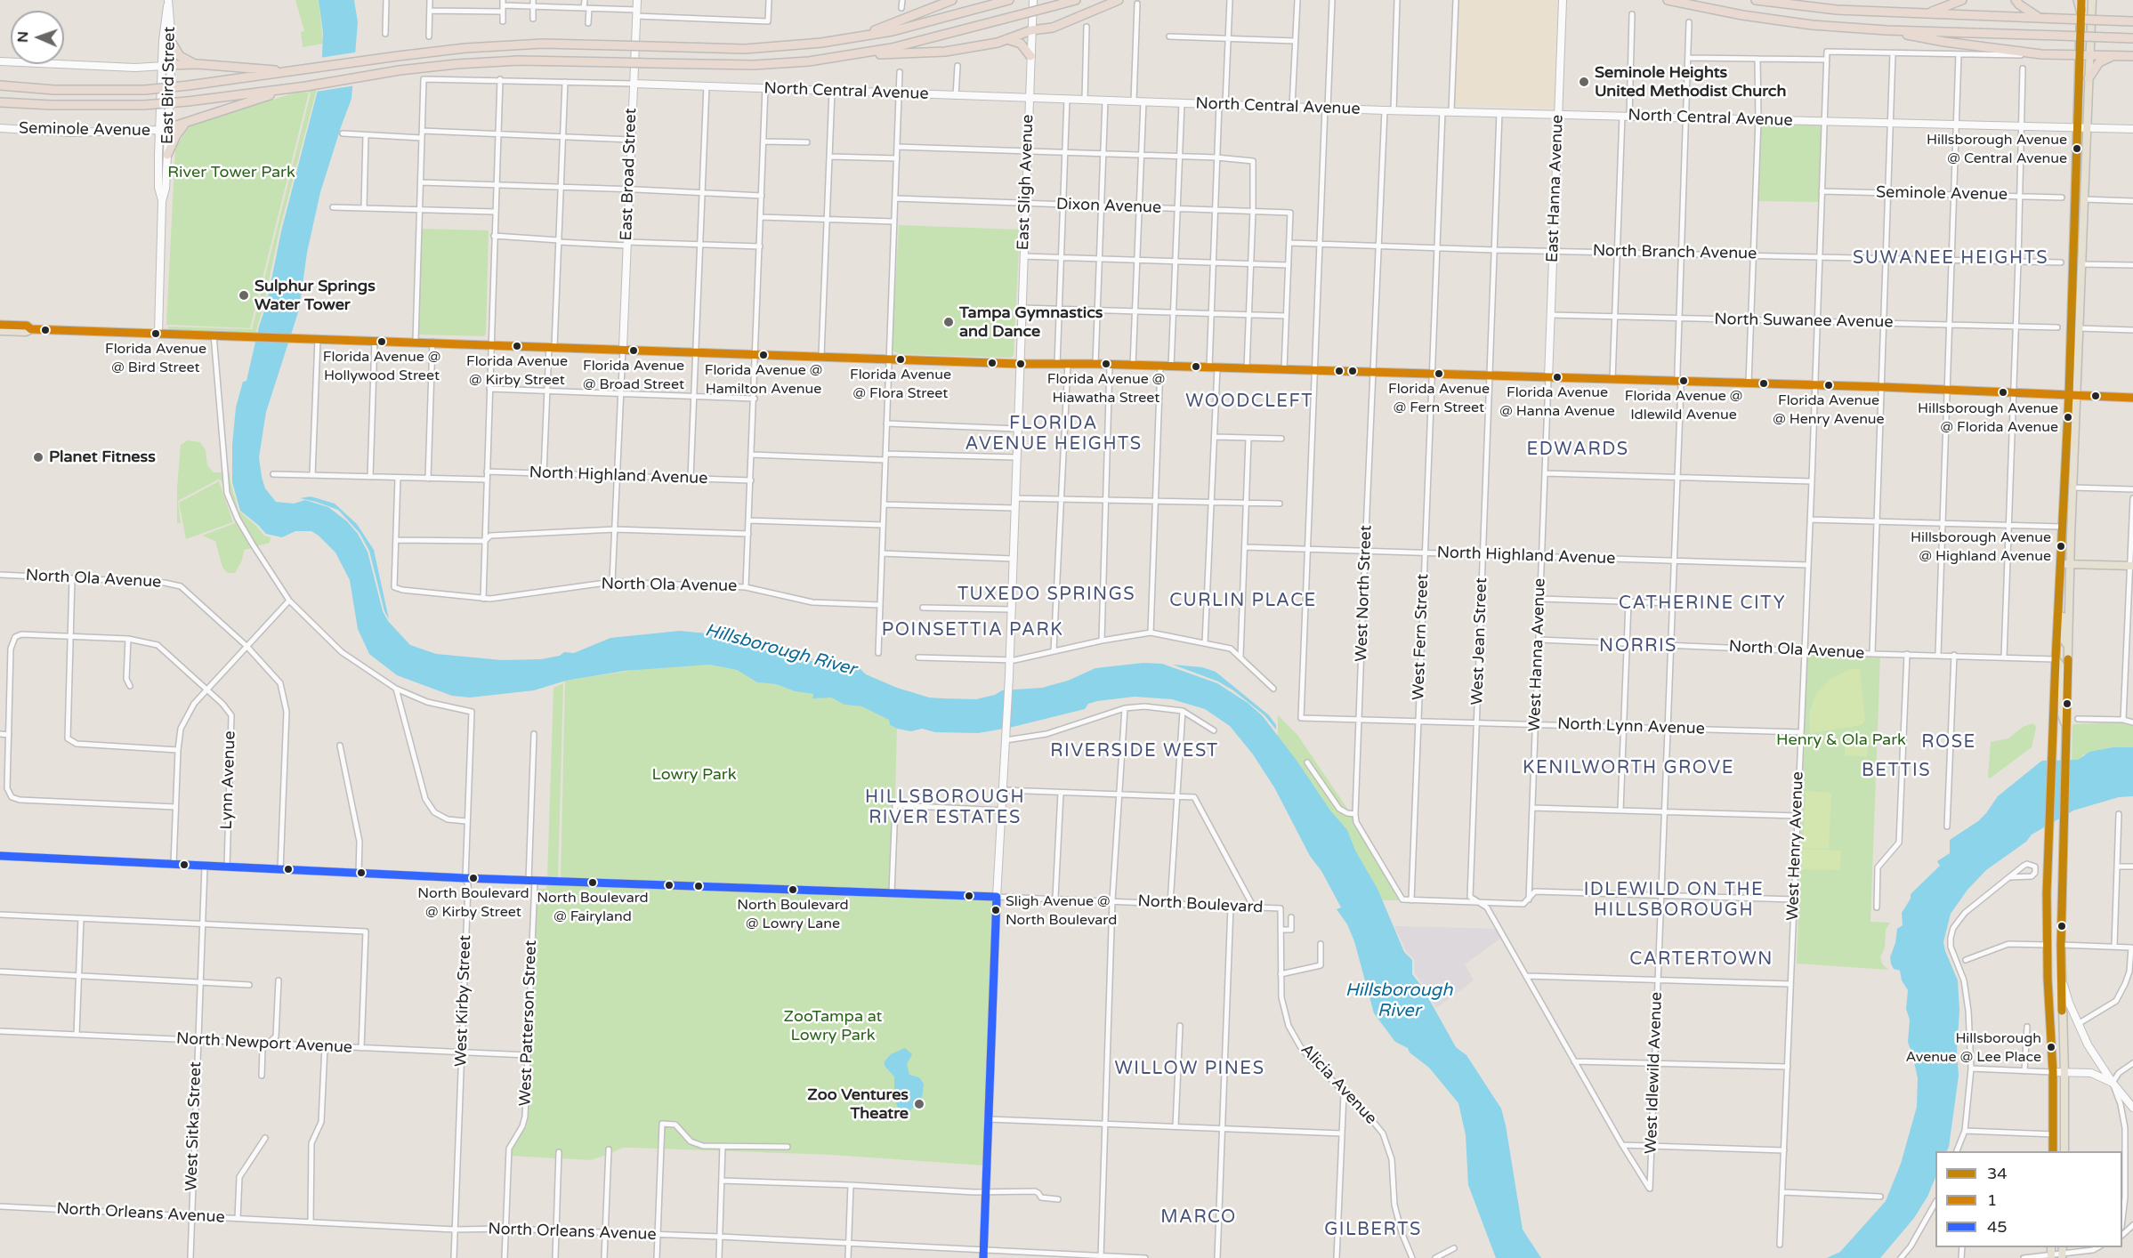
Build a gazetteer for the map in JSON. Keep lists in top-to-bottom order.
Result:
{
  "streets": {
    "street": [
      "East Bird Street",
      "North Central Avenue",
      "Seminole Avenue",
      "East Broad Street",
      "East Sligh Avenue",
      "East Hanna Avenue",
      "Dixon Avenue",
      "North Branch Avenue",
      "North Suwanee Avenue",
      "North Highland Avenue",
      "North Ola Avenue",
      "West North Street",
      "West Fern Street",
      "West Jean Street",
      "West Hanna Avenue",
      "North Lynn Avenue",
      "Lynn Avenue",
      "West Henry Avenue",
      "North Boulevard",
      "West Kirby Street",
      "West Patterson Street",
      "North Newport Avenue",
      "West Idlewild Avenue",
      "Alicia Avenue",
      "West Sitka Street",
      "North Orleans Avenue"
    ]
  },
  "crossings": [
    ["East Bird Street", "Seminole Avenue"],
    ["North Central Avenue", "East Broad Street"],
    ["North Central Avenue", "East Sligh Avenue"],
    ["North Central Avenue", "East Hanna Avenue"],
    ["North Central Avenue", "West North Street"],
    ["North Central Avenue", "West Fern Street"],
    ["North Central Avenue", "West Jean Street"],
    ["North Central Avenue", "West Henry Avenue"],
    ["North Central Avenue", "West Idlewild Avenue"],
    ["Seminole Avenue", "West Henry Avenue"],
    ["East Sligh Avenue", "Dixon Avenue"],
    ["East Sligh Avenue", "North Boulevard"],
    ["East Sligh Avenue", "North Orleans Avenue"],
    ["East Hanna Avenue", "North Branch Avenue"],
    ["East Hanna Avenue", "North Suwanee Avenue"],
    ["East Hanna Avenue", "West Hanna Avenue"],
    ["Dixon Avenue", "North Branch Avenue"],
    ["North Branch Avenue", "West North Street"],
    ["North Branch Avenue", "West Fern Street"],
    ["North Branch Avenue", "West Jean Street"],
    ["North Branch Avenue", "West Henry Avenue"],
    ["North Branch Avenue", "West Idlewild Avenue"],
    ["North Suwanee Avenue", "West Henry Avenue"],
    ["North Suwanee Avenue", "West Idlewild Avenue"],
    ["North Highland Avenue", "West North Street"],
    ["North Highland Avenue", "West Fern Street"],
    ["North Highland Avenue", "West Jean Street"],
    ["North Highland Avenue", "West Hanna Avenue"],
    ["North Highland Avenue", "North Lynn Avenue"],
    ["North Highland Avenue", "West Henry Avenue"],
    ["North Highland Avenue", "West Idlewild Avenue"],
    ["North Ola Avenue", "West Hanna Avenue"],
    ["North Ola Avenue", "West Henry Avenue"],
    ["North Ola Avenue", "North Boulevard"],
    ["North Ola Avenue", "West Idlewild Avenue"],
    ["West North Street", "North Lynn Avenue"],
    ["West Fern Street", "North Lynn Avenue"],
    ["West Jean Street", "North Lynn Avenue"],
    ["West Hanna Avenue", "North Lynn Avenue"],
    ["North Lynn Avenue", "West Henry Avenue"],
    ["North Lynn Avenue", "West Idlewild Avenue"],
    ["Lynn Avenue", "North Boulevard"],
    ["North Boulevard", "West Kirby Street"],
    ["North Boulevard", "West Patterson Street"],
    ["North Boulevard", "Alicia Avenue"],
    ["North Boulevard", "West Sitka Street"],
    ["West Kirby Street", "North Newport Avenue"],
    ["West Kirby Street", "North Orleans Avenue"],
    ["West Patterson Street", "North Newport Avenue"],
    ["West Patterson Street", "North Orleans Avenue"],
    ["North Newport Avenue", "West Sitka Street"],
    ["West Sitka Street", "North Orleans Avenue"]
  ],
  "districts": [
    "SUWANEE HEIGHTS",
    "WOODCLEFT",
    "FLORIDA AVENUE HEIGHTS",
    "EDWARDS",
    "TUXEDO SPRINGS",
    "CURLIN PLACE",
    "CATHERINE CITY",
    "POINSETTIA PARK",
    "NORRIS",
    "ROSE",
    "RIVERSIDE WEST",
    "KENILWORTH GROVE",
    "BETTIS",
    "HILLSBOROUGH RIVER ESTATES",
    "IDLEWILD ON THE HILLSBOROUGH",
    "CARTERTOWN",
    "WILLOW PINES",
    "MARCO",
    "GILBERTS"
  ],
  "water": ["Hillsborough River"],
  "parks": [
    "River Tower Park",
    "Henry & Ola Park",
    "Lowry Park",
    "ZooTampa at Lowry Park"
  ],
  "places": [
    "Seminole Heights United Methodist Church",
    "Hillsborough Avenue @ Central Avenue",
    "Sulphur Springs Water Tower",
    "Tampa Gymnastics and Dance",
    "Florida Avenue @ Bird Street",
    "Florida Avenue @ Hollywood Street",
    "Florida Avenue @ Kirby Street",
    "Florida Avenue @ Broad Street",
    "Florida Avenue @ Hamilton Avenue",
    "Florida Avenue @ Flora Street",
    "Florida Avenue @ Hiawatha Street",
    "Florida Avenue @ Fern Street",
    "Florida Avenue @ Hanna Avenue",
    "Florida Avenue @ Idlewild Avenue",
    "Florida Avenue @ Henry Avenue",
    "Hillsborough Avenue @ Florida Avenue",
    "Planet Fitness",
    "Hillsborough Avenue @ Highland Avenue",
    "North Boulevard @ Kirby Street",
    "North Boulevard @ Fairyland",
    "North Boulevard @ Lowry Lane",
    "Sligh Avenue @ North Boulevard",
    "Hillsborough Avenue @ Lee Place",
    "Zoo Ventures Theatre"
  ],
  "lines": ["transit line 34", "transit line 1", "transit line 45"],
  "legend": ["34", "1", "45"],
  "north": "left"
}
